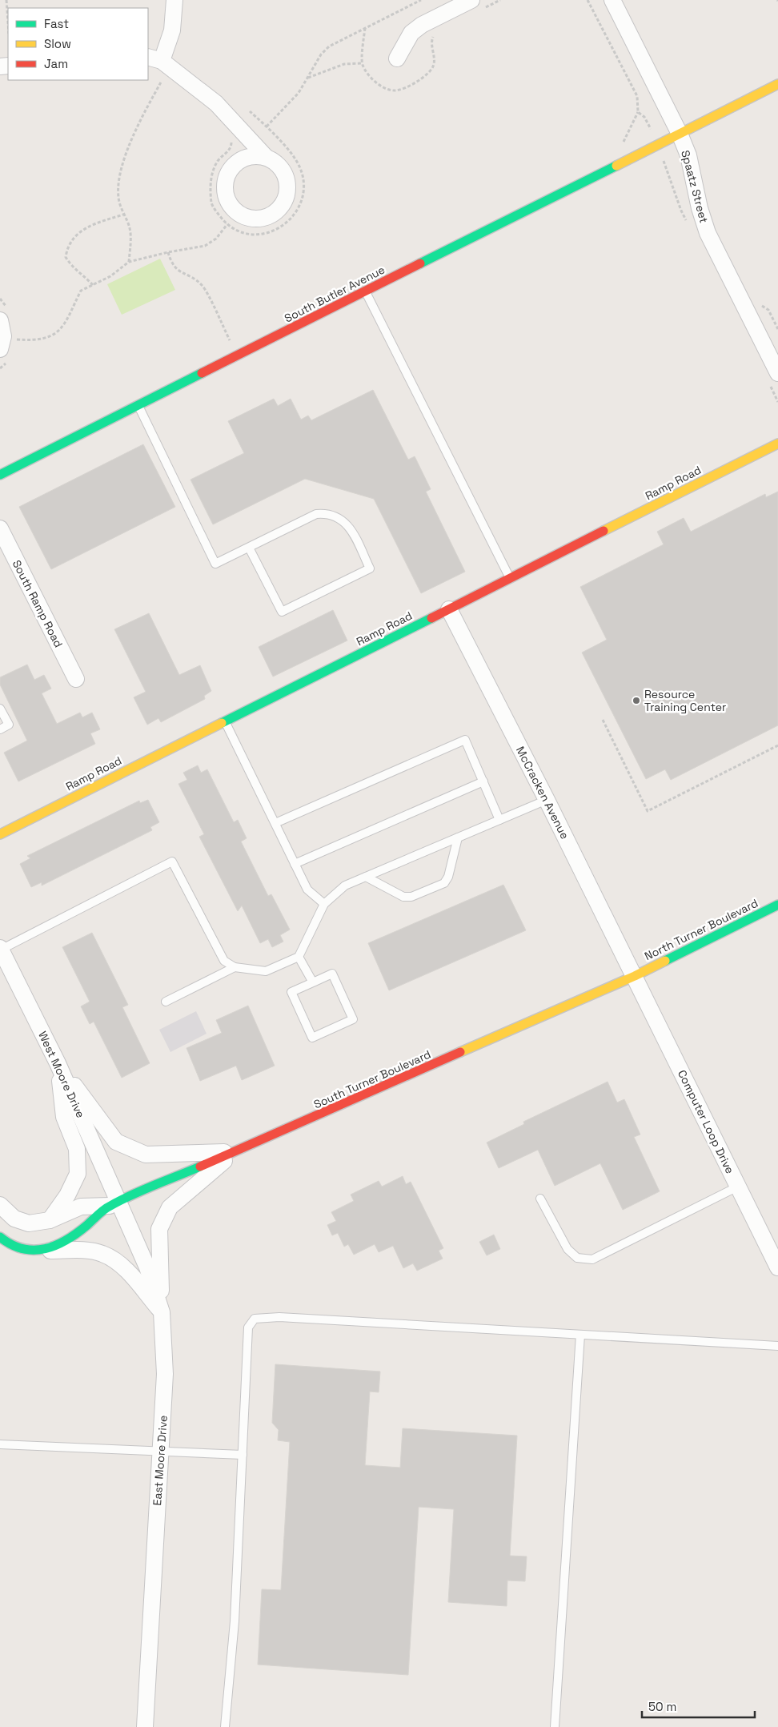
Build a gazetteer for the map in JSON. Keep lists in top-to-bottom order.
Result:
{
  "streets": {
    "street": [
      "Spaatz Street",
      "South Butler Avenue",
      "Ramp Road",
      "South Ramp Road",
      "McCracken Avenue",
      "North Turner Boulevard",
      "West Moore Drive",
      "South Turner Boulevard",
      "Computer Loop Drive",
      "East Moore Drive"
    ]
  },
  "crossings": [
    ["Spaatz Street", "South Butler Avenue"],
    ["Ramp Road", "McCracken Avenue"],
    ["McCracken Avenue", "North Turner Boulevard"],
    ["McCracken Avenue", "South Turner Boulevard"],
    ["McCracken Avenue", "Computer Loop Drive"],
    ["North Turner Boulevard", "South Turner Boulevard"],
    ["North Turner Boulevard", "Computer Loop Drive"],
    ["West Moore Drive", "South Turner Boulevard"],
    ["West Moore Drive", "East Moore Drive"],
    ["South Turner Boulevard", "Computer Loop Drive"],
    ["South Turner Boulevard", "East Moore Drive"]
  ],
  "places": ["Resource Training Center"],
  "legend": ["Fast", "Slow", "Jam"],
  "scale_bar": "50 m"
}
